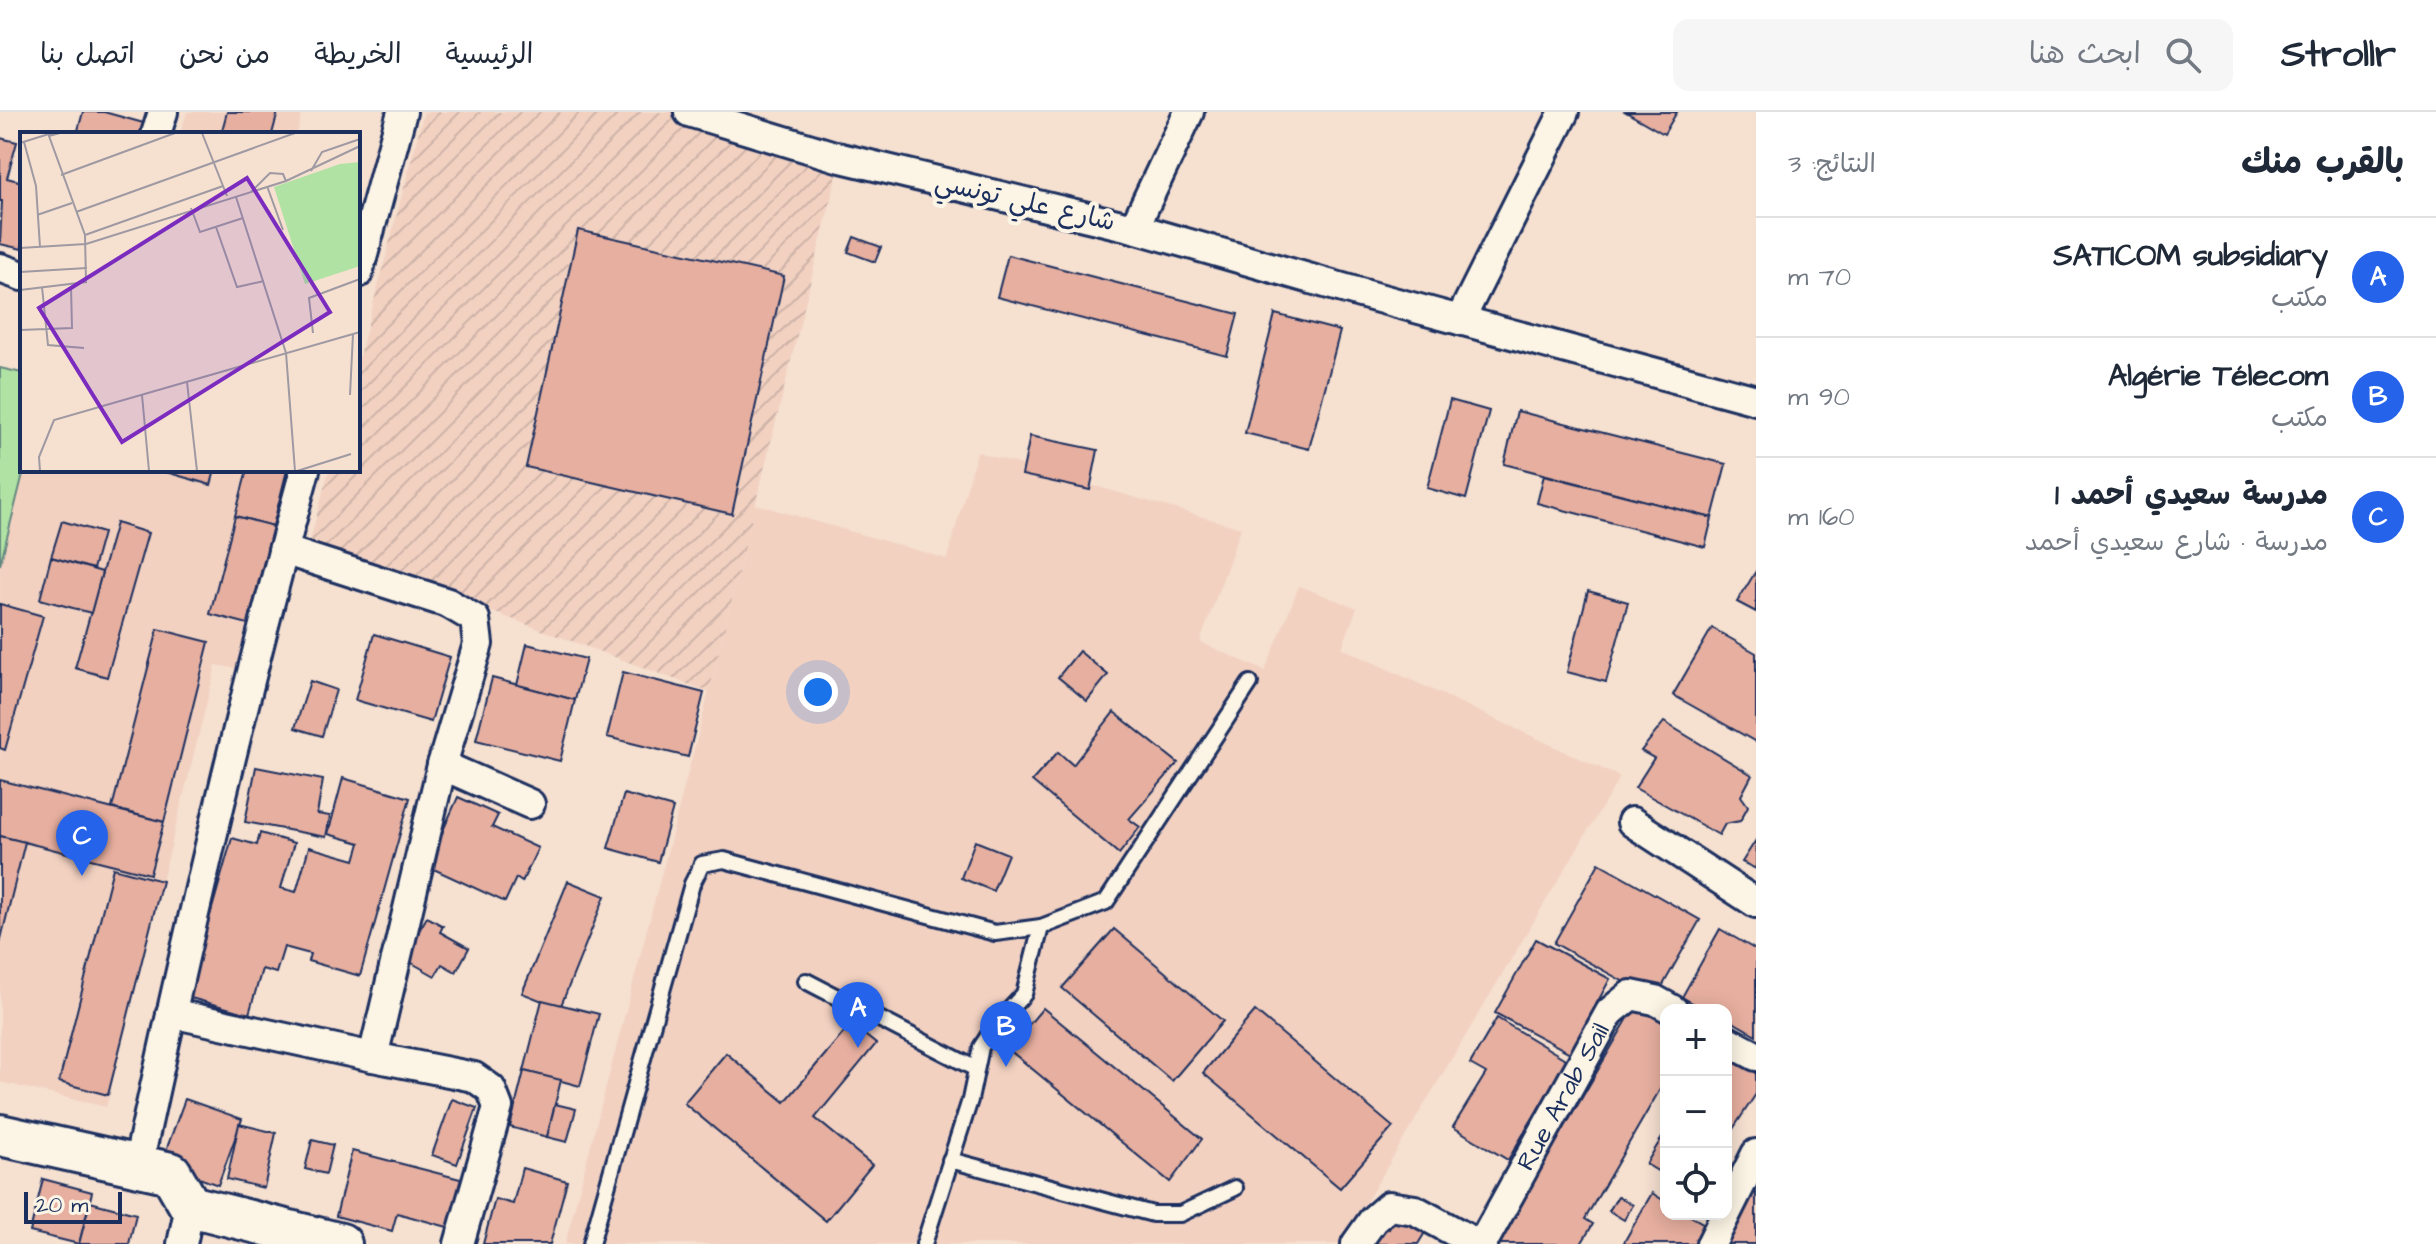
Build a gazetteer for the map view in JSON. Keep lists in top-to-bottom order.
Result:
{
  "streets": {
    "street": ["شارع علي تونسي", "Rue Arab Sail"]
  },
  "scale_bar": "20 m",
  "page": {
    "header": "Strollr",
    "search": "ابحث هنا",
    "nav": [
      "الرئيسية",
      "الخريطة",
      "من نحن",
      "اتصل بنا"
    ],
    "heading": ["بالقرب منك", "النتائج: 3"],
    "list": [
      {
        "mark": "A",
        "name": "SATICOM subsidiary",
        "note": "مكتب",
        "value": "70 m"
      },
      {
        "mark": "B",
        "name": "Algérie Télecom",
        "note": "مكتب",
        "value": "90 m"
      },
      {
        "mark": "C",
        "name": "مدرسة سعيدي أحمد 1",
        "note": "مدرسة · شارع سعيدي أحمد",
        "value": "160 m"
      }
    ],
    "pins": ["C", "A", "B"],
    "map_buttons": ["+", "−"],
    "scale": "20 m"
  }
}
